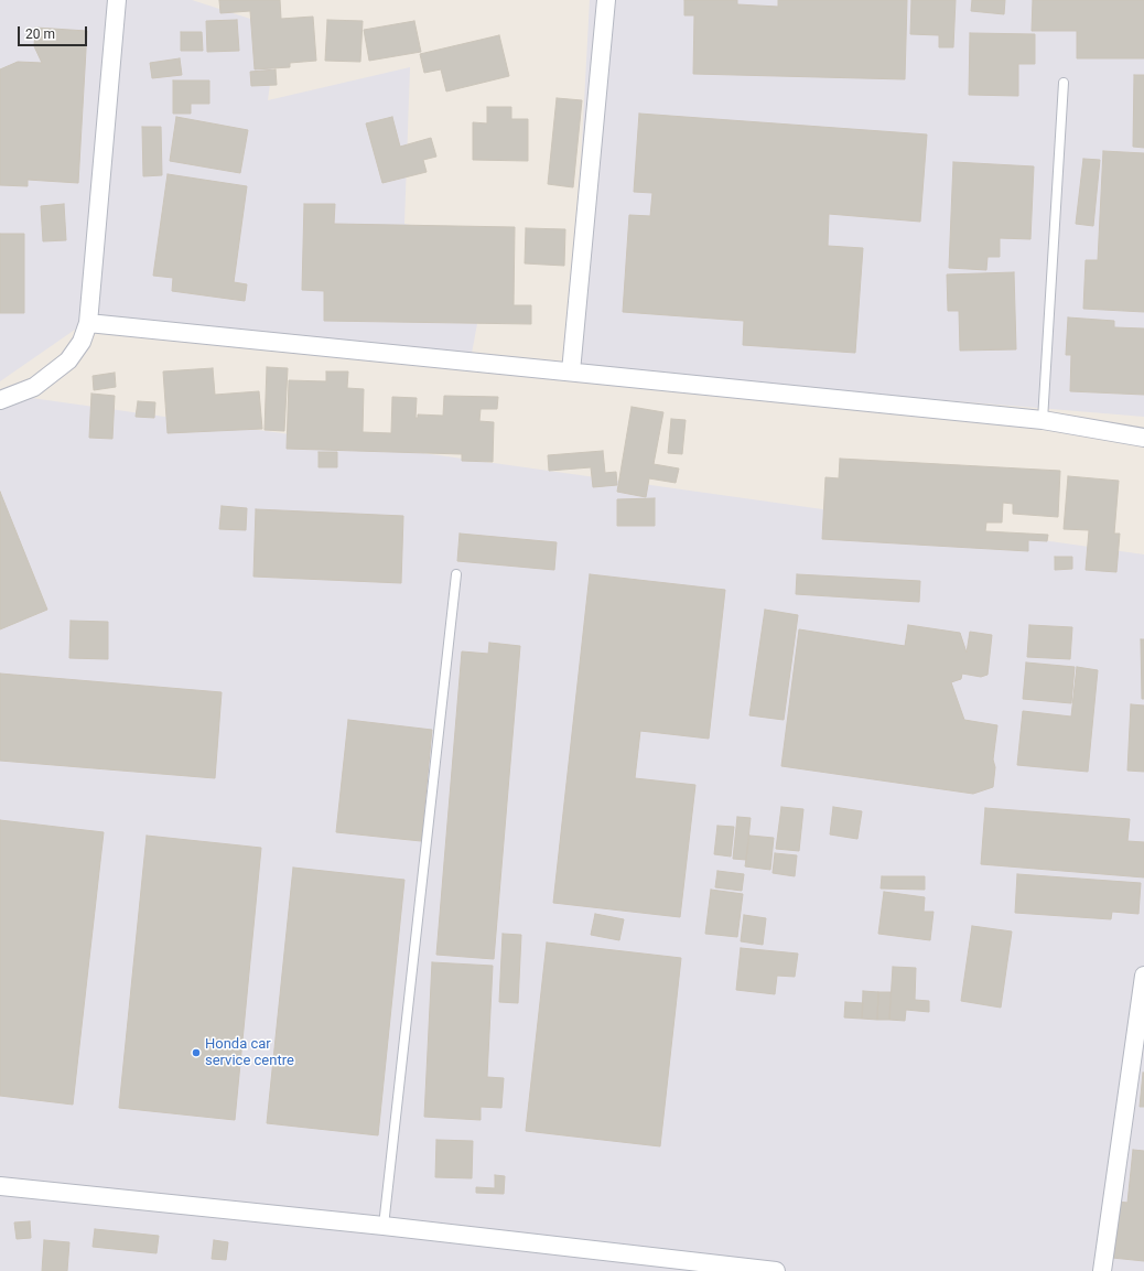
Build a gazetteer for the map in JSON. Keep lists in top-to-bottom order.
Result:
{
  "places": ["Honda car service centre"],
  "scale_bar": "20 m"
}
